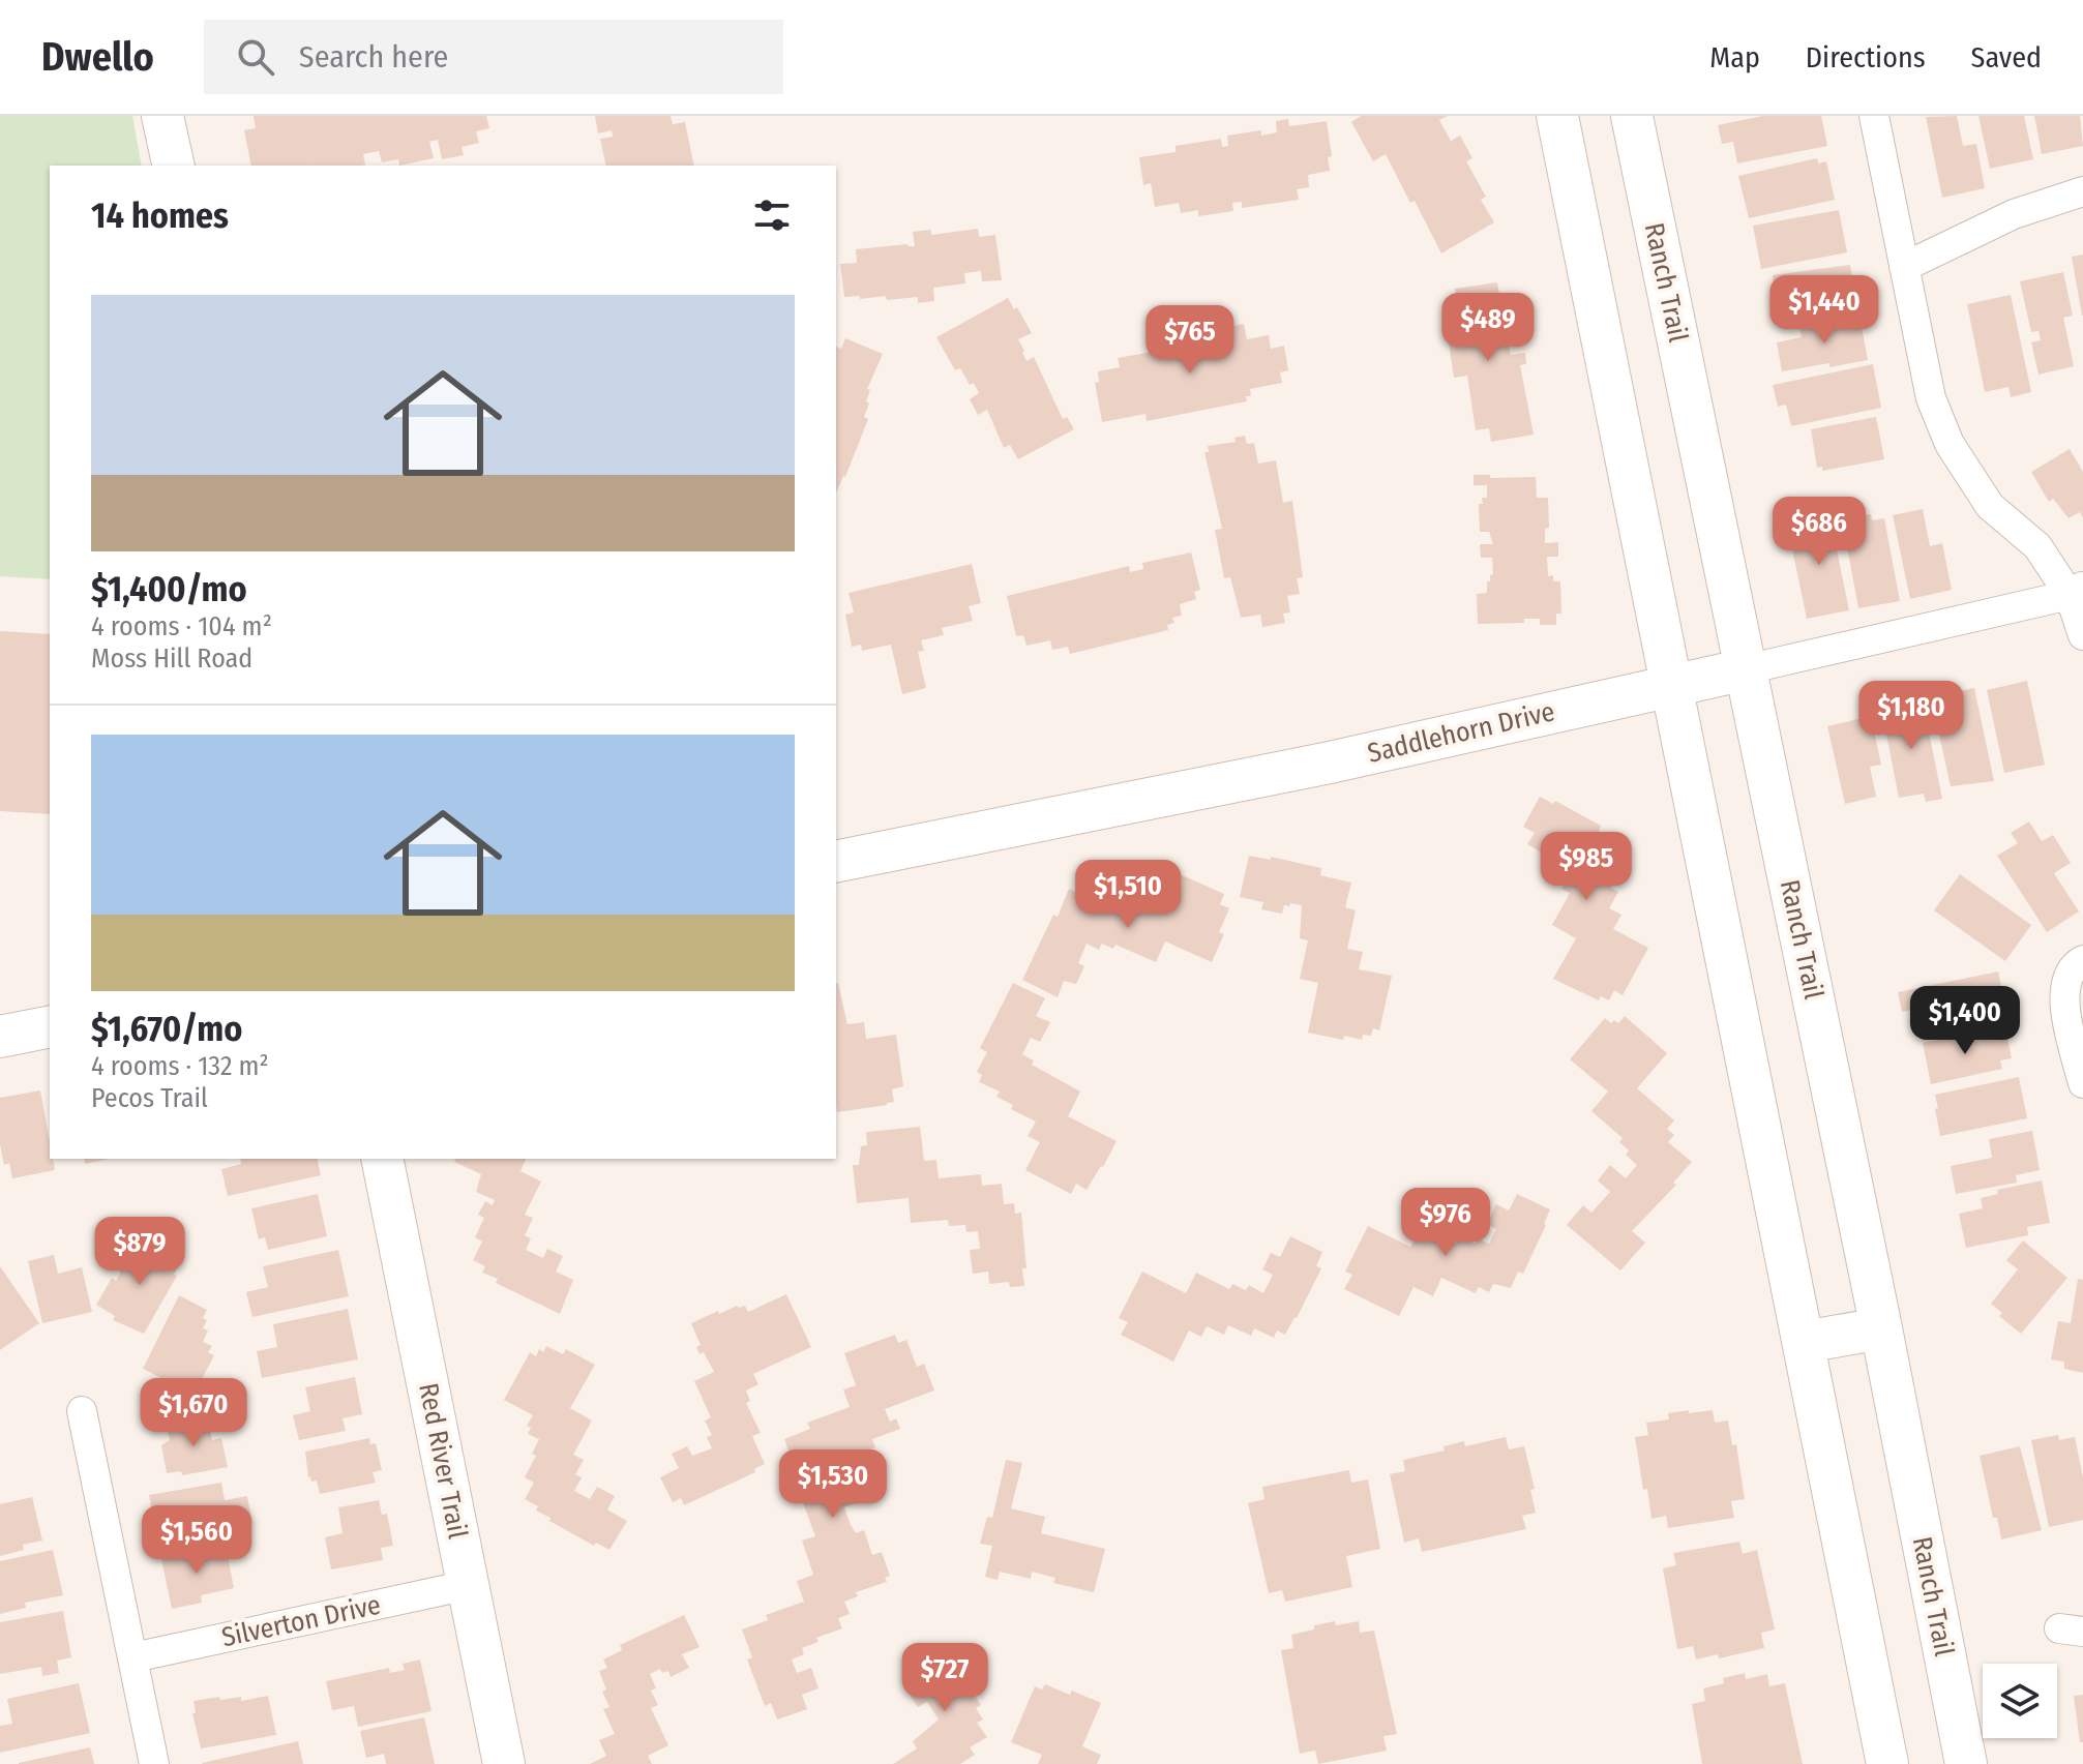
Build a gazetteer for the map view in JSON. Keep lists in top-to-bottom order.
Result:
{
  "streets": {
    "main road": ["Ranch Trail", "Saddlehorn Drive", "Red River Trail"],
    "street": ["Silverton Drive"]
  },
  "crossings": [
    ["Ranch Trail", "Saddlehorn Drive"],
    ["Red River Trail", "Silverton Drive"]
  ],
  "page": {
    "header": "Dwello",
    "search": "Search here",
    "nav": ["Map", "Directions", "Saved"],
    "heading": "14 homes",
    "list": [
      {
        "name": "$1,400/mo",
        "note": "4 rooms · 104 m² · Moss Hill Road"
      },
      {
        "name": "$1,670/mo",
        "note": "4 rooms · 132 m² · Pecos Trail"
      }
    ],
    "price": [
      "$1,440",
      "$489",
      "$765",
      "$686",
      "$1,180",
      "$985",
      "$1,510",
      "$1,400",
      "$976",
      "$879",
      "$1,670",
      "$1,530",
      "$1,560",
      "$727"
    ]
  }
}
